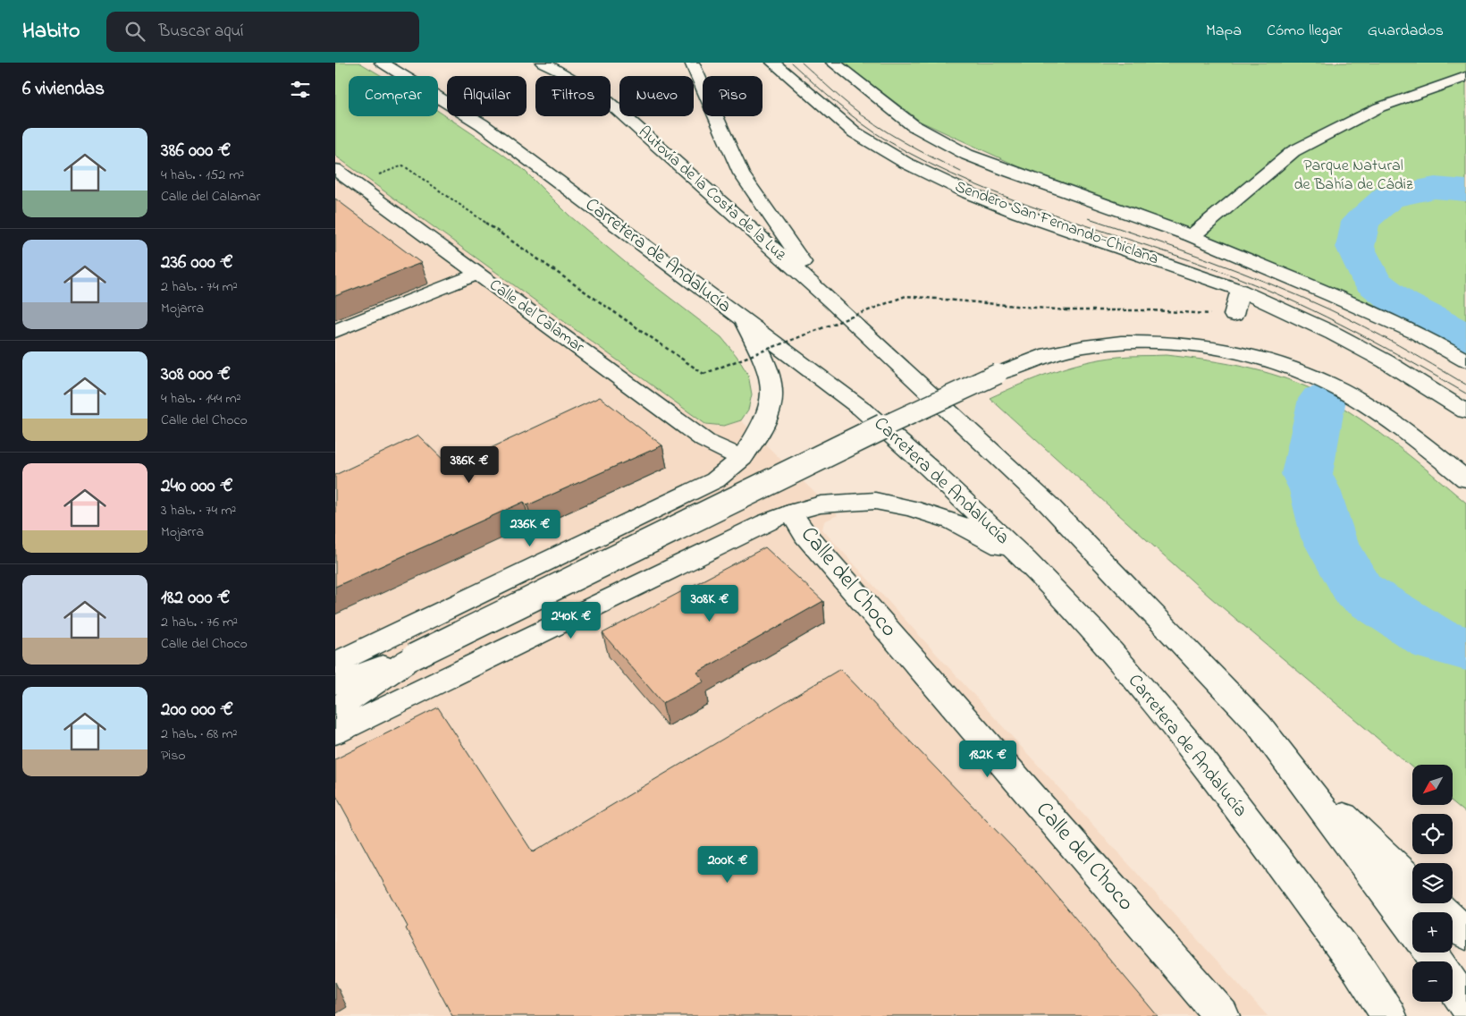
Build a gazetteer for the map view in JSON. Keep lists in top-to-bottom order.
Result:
{
  "streets": {
    "main road": [
      "Autovía de la Costa de la Luz",
      "Sendero San Fernando-Chiclana",
      "Carretera de Andalucía",
      "Calle del Calamar",
      "Calle del Choco"
    ]
  },
  "parks": ["Parque Natural de Bahía de Cádiz"],
  "north": "bottom left",
  "page": {
    "header": "Habito",
    "search": "Buscar aquí",
    "nav": ["Mapa", "Cómo llegar", "Guardados"],
    "heading": "6 viviendas",
    "chip": [
      "Comprar",
      "Alquilar",
      "Filtros",
      "Nuevo",
      "Piso"
    ],
    "list": [
      {
        "name": "386 000 €",
        "note": "4 hab. · 152 m² · Calle del Calamar"
      },
      {
        "name": "236 000 €",
        "note": "2 hab. · 74 m² · Mojarra"
      },
      {
        "name": "308 000 €",
        "note": "4 hab. · 144 m² · Calle del Choco"
      },
      {
        "name": "240 000 €",
        "note": "3 hab. · 74 m² · Mojarra"
      },
      {
        "name": "182 000 €",
        "note": "2 hab. · 76 m² · Calle del Choco"
      },
      {
        "name": "200 000 €",
        "note": "2 hab. · 68 m² · Piso"
      }
    ],
    "price": [
      "386K €",
      "236K €",
      "308K €",
      "240K €",
      "182K €",
      "200K €"
    ],
    "map_buttons": ["+", "−"]
  }
}
